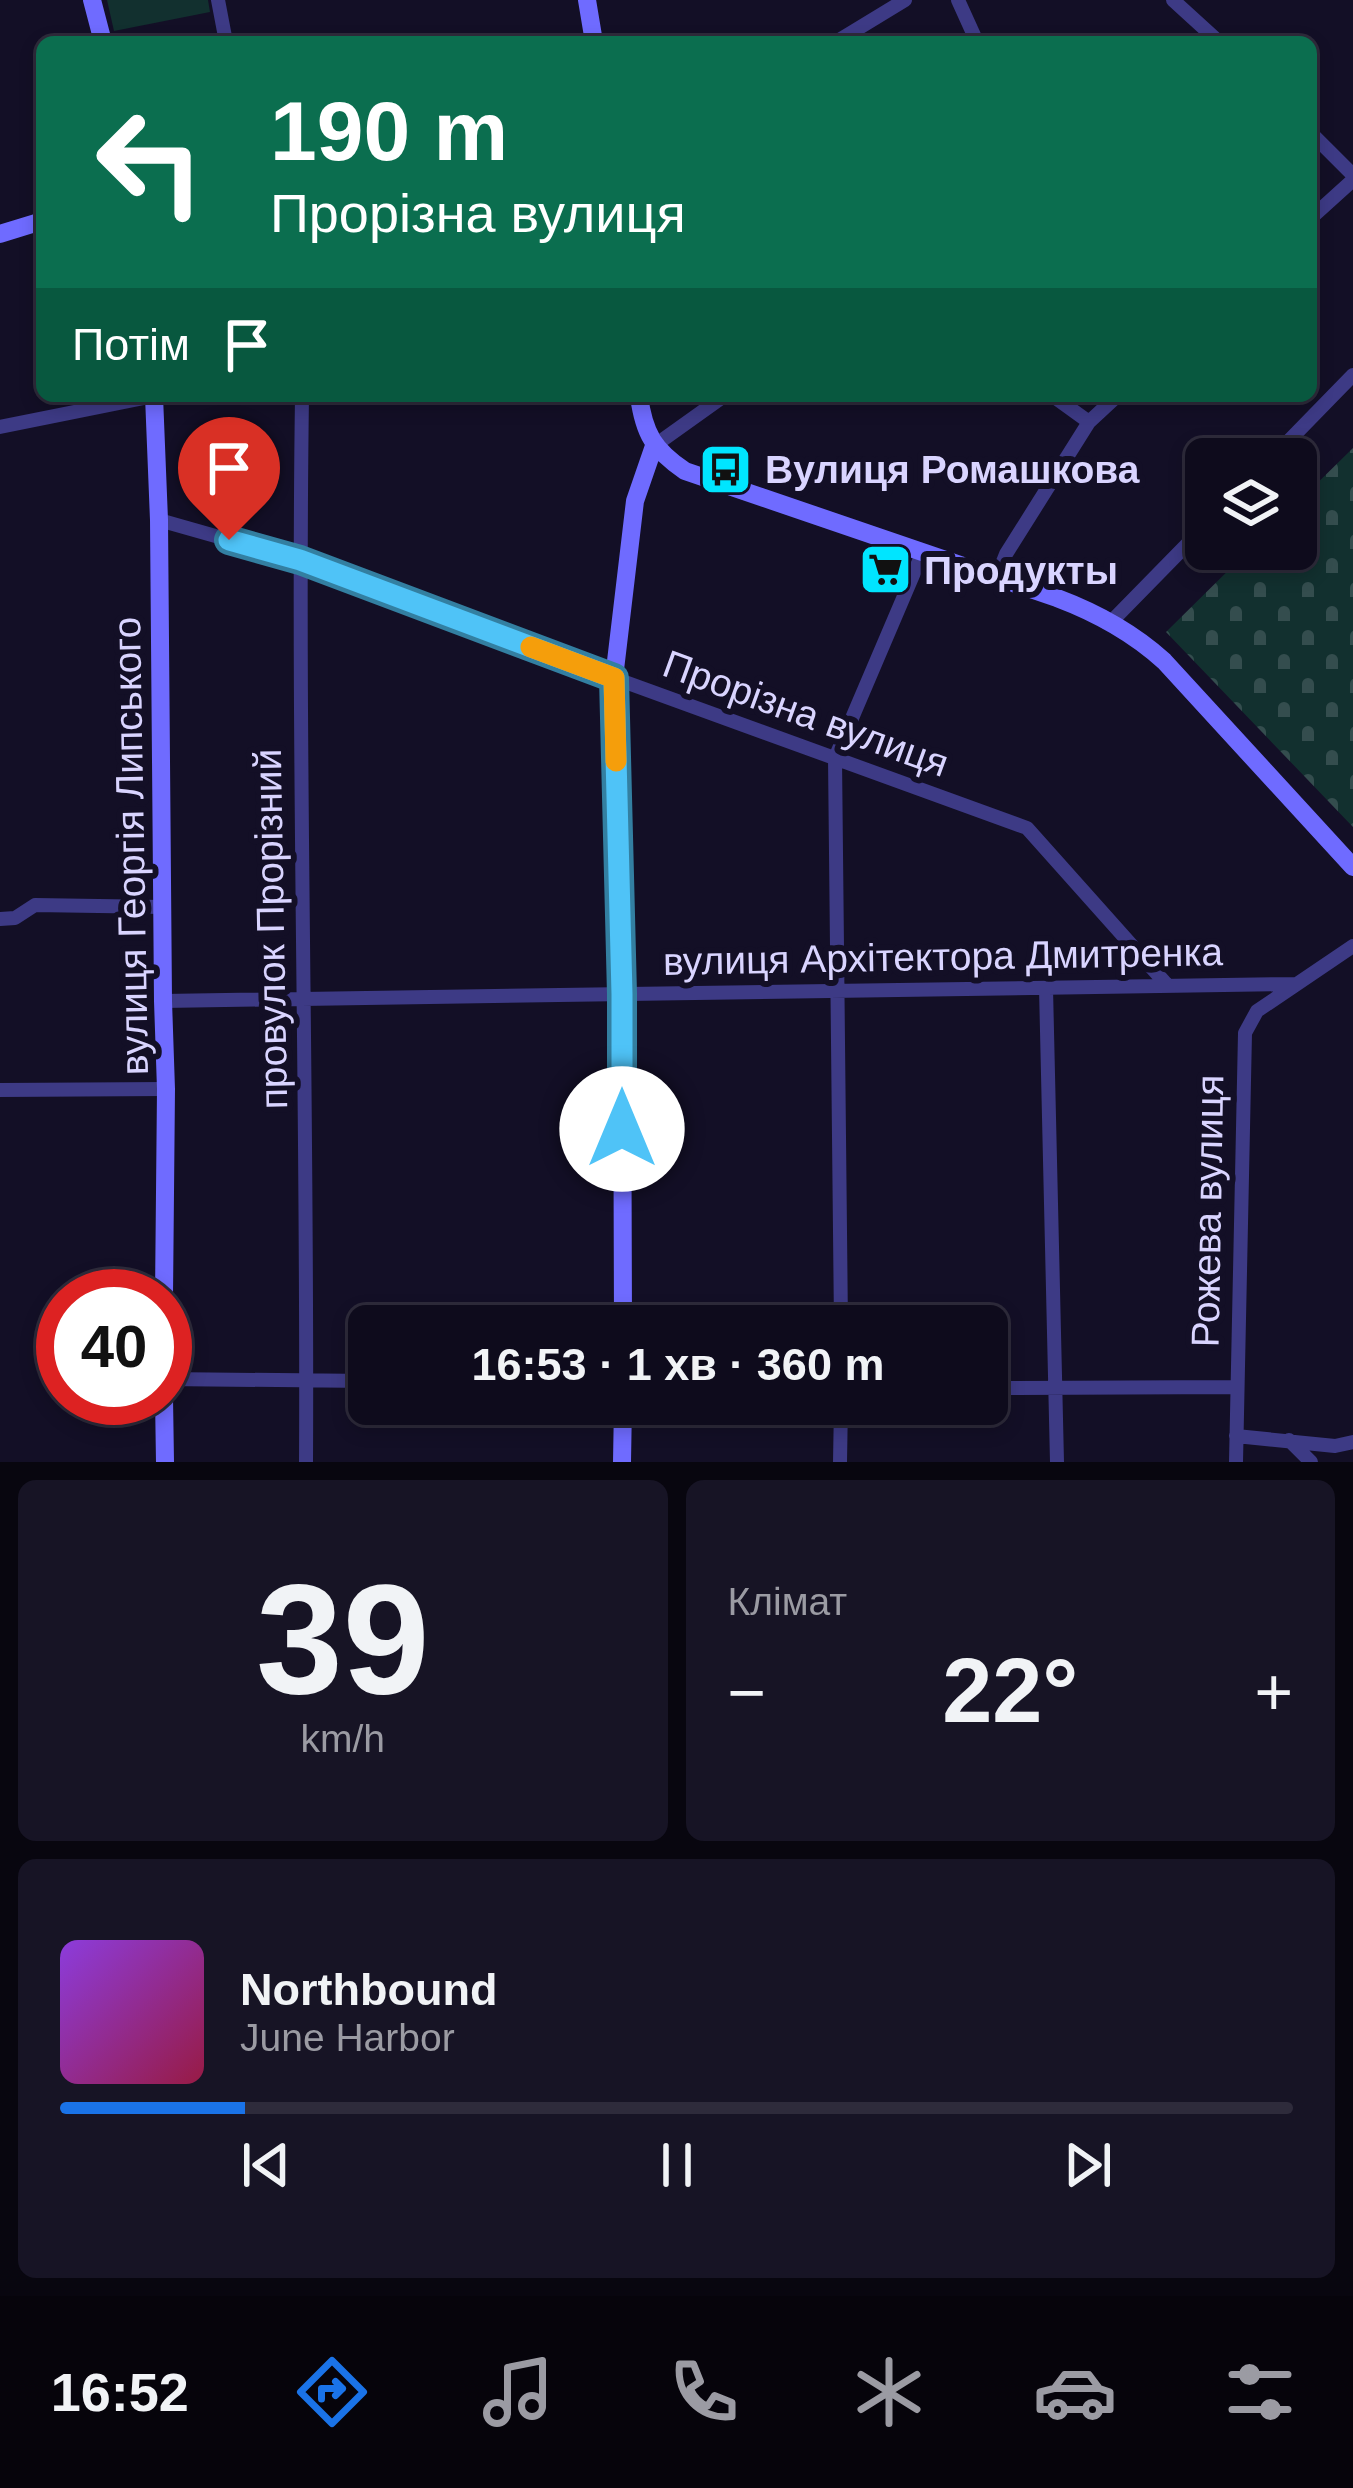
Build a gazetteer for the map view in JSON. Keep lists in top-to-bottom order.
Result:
{
  "streets": {
    "street": [
      "Прорізна вулиця",
      "вулиця Георгія Липського",
      "провулок Прорізний",
      "вулиця Архітектора Дмитренка",
      "Рожева вулиця"
    ]
  },
  "crossings": [
    ["Прорізна вулиця", "вулиця Георгія Липського"],
    ["Прорізна вулиця", "провулок Прорізний"],
    ["Прорізна вулиця", "вулиця Архітектора Дмитренка"],
    ["вулиця Георгія Липського", "вулиця Архітектора Дмитренка"],
    ["провулок Прорізний", "вулиця Архітектора Дмитренка"],
    ["вулиця Архітектора Дмитренка", "Рожева вулиця"]
  ],
  "places": {
    "bus stop": ["Вулиця Ромашкова"],
    "supermarket": ["Продукты"]
  },
  "page": {
    "turn": ["190 m", "Прорізна вулиця"],
    "then": "Потім",
    "limit": "40",
    "trip": "16:53 · 1 хв · 360 m",
    "tile": [
      ["39", "km/h"],
      "Клімат"
    ],
    "heat": ["−", "22°", "+"],
    "song": ["Northbound", "June Harbor"],
    "tabs": "16:52"
  }
}
